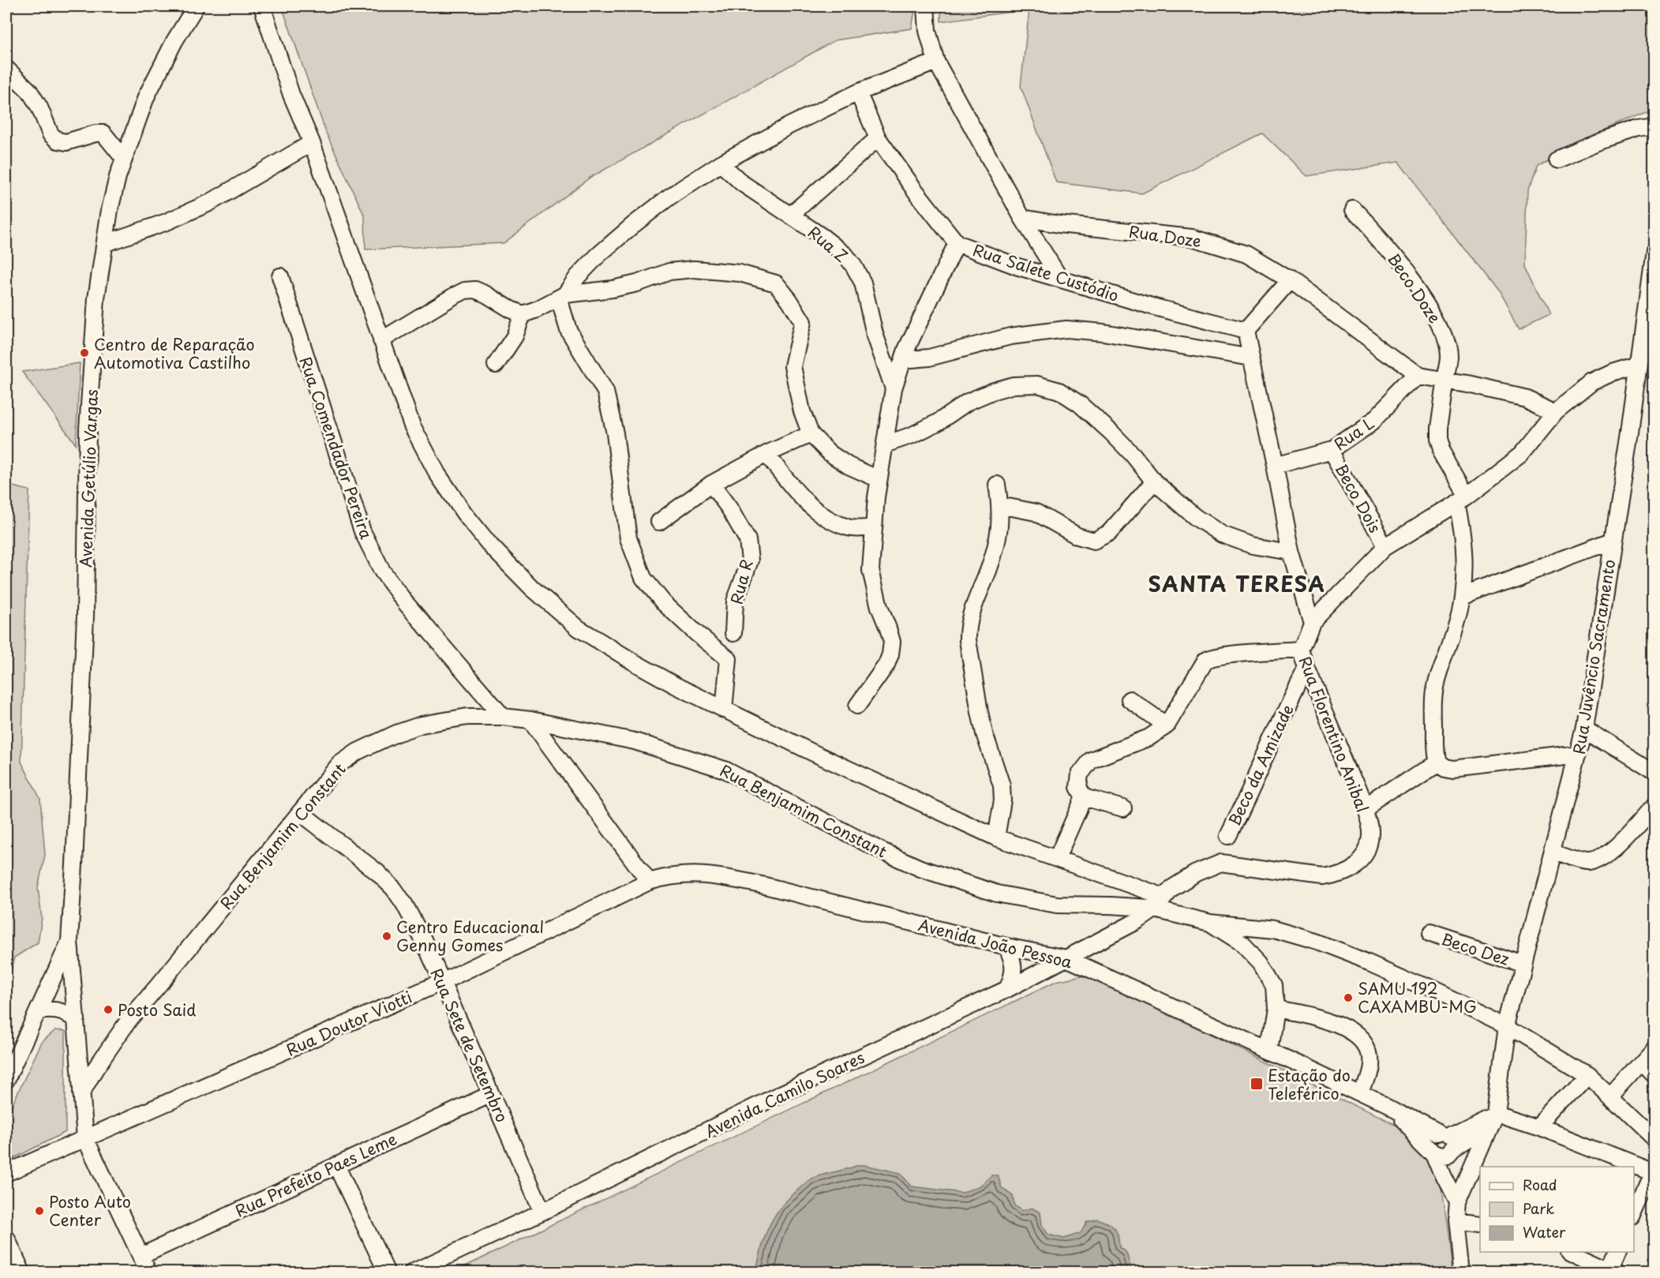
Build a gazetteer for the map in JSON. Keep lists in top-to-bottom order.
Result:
{
  "streets": {
    "street": [
      "Rua Doze",
      "Rua Z",
      "Rua Salete Custódio",
      "Beco Doze",
      "Rua L",
      "Rua Comendador Pereira",
      "Avenida Getúlio Vargas",
      "Beco Dois",
      "Rua R",
      "Rua Juvêncio Sacramento",
      "Rua Florentino Anibal",
      "Beco da Amizade",
      "Rua Benjamim Constant",
      "Avenida João Pessoa",
      "Beco Dez",
      "Rua Doutor Viotti",
      "Rua Sete de Setembro",
      "Avenida Camilo Soares",
      "Rua Prefeito Paes Leme"
    ]
  },
  "crossings": [
    ["Rua Doze", "Beco Doze"],
    ["Rua Doze", "Rua L"],
    ["Rua L", "Beco Dois"],
    ["Rua Comendador Pereira", "Rua Benjamim Constant"],
    ["Rua Juvêncio Sacramento", "Avenida João Pessoa"],
    ["Rua Juvêncio Sacramento", "Beco Dez"],
    ["Rua Florentino Anibal", "Beco da Amizade"],
    ["Rua Florentino Anibal", "Rua Benjamim Constant"],
    ["Rua Florentino Anibal", "Avenida Camilo Soares"],
    ["Rua Benjamim Constant", "Rua Sete de Setembro"],
    ["Rua Benjamim Constant", "Avenida Camilo Soares"],
    ["Avenida João Pessoa", "Rua Doutor Viotti"],
    ["Avenida João Pessoa", "Avenida Camilo Soares"],
    ["Rua Doutor Viotti", "Rua Sete de Setembro"],
    ["Rua Sete de Setembro", "Avenida Camilo Soares"],
    ["Rua Sete de Setembro", "Rua Prefeito Paes Leme"]
  ],
  "districts": ["SANTA TERESA"],
  "places": {
    "other": [
      "Centro de Reparação Automotiva Castilho",
      "Centro Educacional Genny Gomes",
      "SAMU 192 CAXAMBU-MG",
      "Posto Said",
      "Posto Auto Center"
    ],
    "transit": ["Estação do Teleférico"]
  },
  "legend": ["Road", "Park", "Water"]
}
